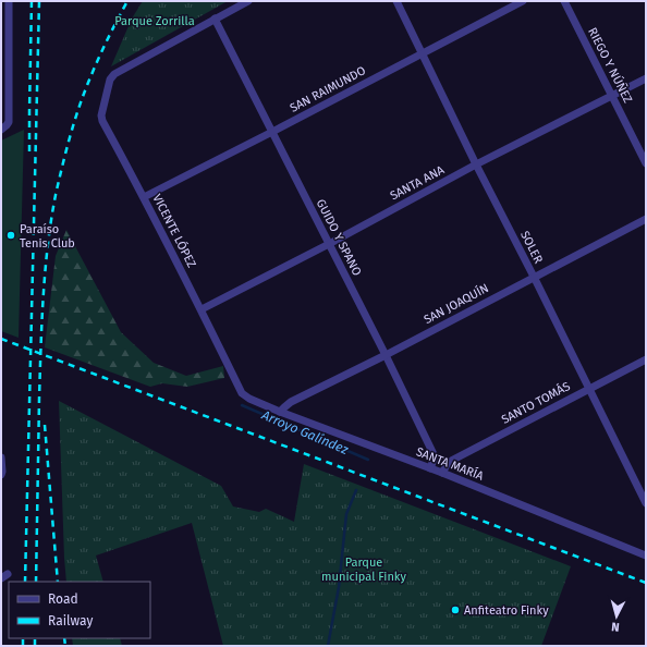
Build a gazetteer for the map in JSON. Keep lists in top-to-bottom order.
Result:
{
  "streets": {
    "street": [
      "RIEGO Y NÚÑEZ",
      "SAN RAIMUNDO",
      "SANTA ANA",
      "VICENTE LÓPEZ",
      "GUIDO Y SPANO",
      "SOLER",
      "SAN JOAQUÍN",
      "SANTO TOMÁS",
      "SANTA MARÍA"
    ]
  },
  "crossings": [
    ["RIEGO Y NÚÑEZ", "SANTA ANA"],
    ["SAN RAIMUNDO", "VICENTE LÓPEZ"],
    ["SAN RAIMUNDO", "GUIDO Y SPANO"],
    ["SAN RAIMUNDO", "SOLER"],
    ["SANTA ANA", "VICENTE LÓPEZ"],
    ["SANTA ANA", "GUIDO Y SPANO"],
    ["SANTA ANA", "SOLER"],
    ["VICENTE LÓPEZ", "GUIDO Y SPANO"],
    ["VICENTE LÓPEZ", "SANTA MARÍA"],
    ["GUIDO Y SPANO", "SAN JOAQUÍN"],
    ["GUIDO Y SPANO", "SANTA MARÍA"],
    ["SOLER", "SAN JOAQUÍN"],
    ["SOLER", "SANTO TOMÁS"],
    ["SAN JOAQUÍN", "SANTA MARÍA"],
    ["SANTO TOMÁS", "SANTA MARÍA"]
  ],
  "water": ["Arroyo Galíndez"],
  "parks": ["Parque Zorrilla", "Parque municipal Finky"],
  "places": ["Paraíso Tenis Club", "Anfiteatro Finky"],
  "legend": ["Road", "Railway"],
  "north": "bottom"
}
